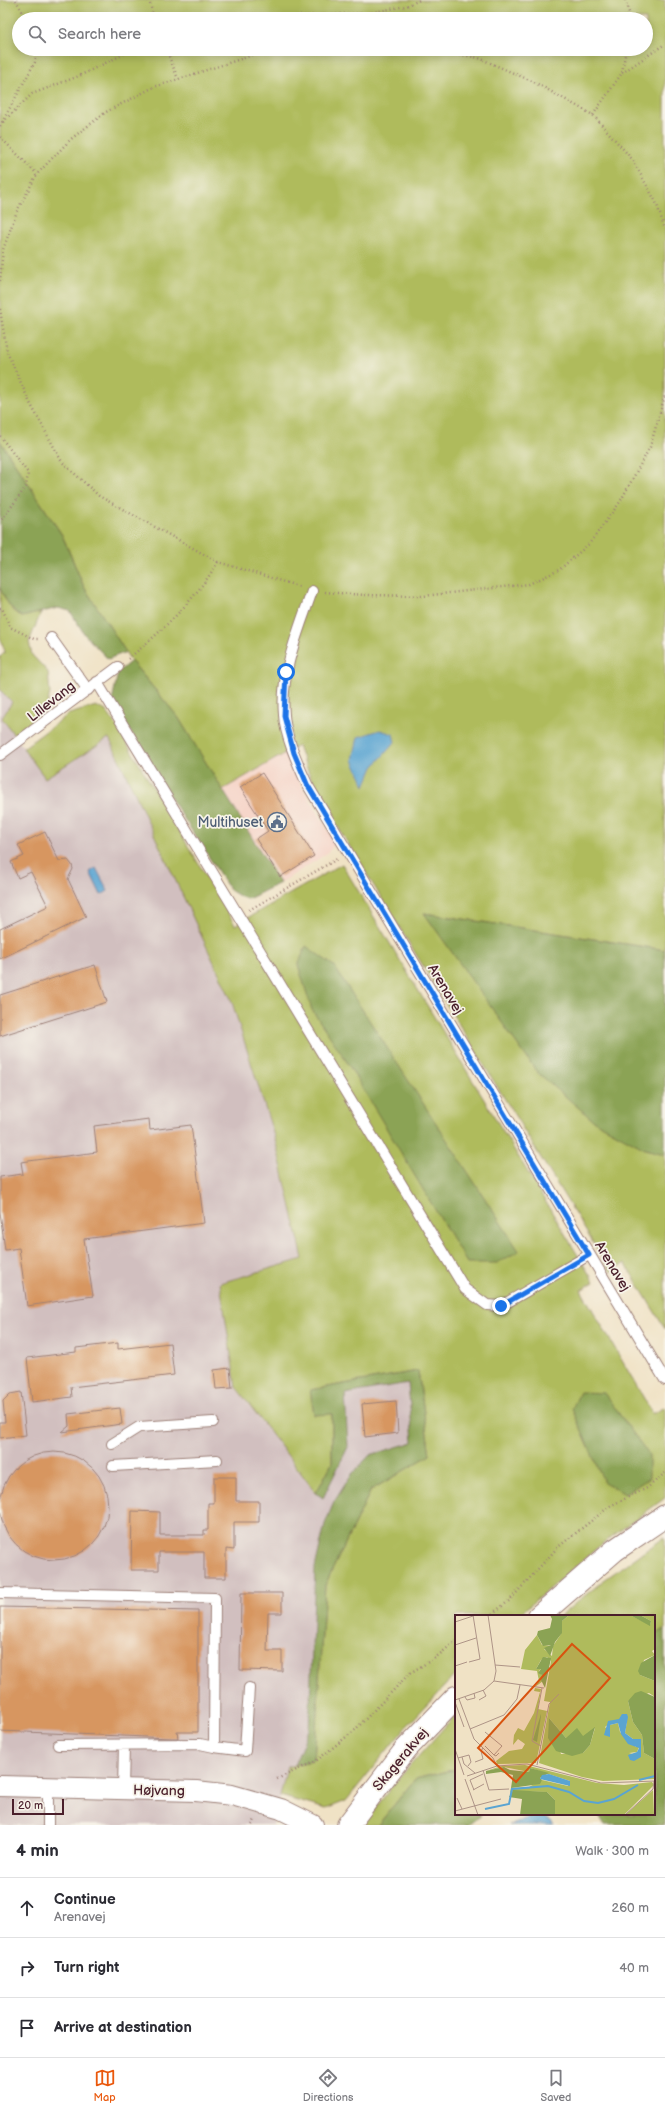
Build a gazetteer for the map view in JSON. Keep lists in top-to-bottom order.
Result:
{
  "streets": {
    "street": ["Skagerakvej", "Højvang"],
    "lane": ["Lillevang", "Arenavej"]
  },
  "places": {
    "public building": ["Multihuset"]
  },
  "scale_bar": "20 m",
  "page": {
    "search": "Search here",
    "scale": "20 m",
    "heading": ["4 min", "Walk · 300 m"],
    "list": [
      ["Continue", "Arenavej", "260 m"],
      ["Turn right", "40 m"],
      "Arrive at destination"
    ],
    "nav": ["Map", "Directions", "Saved"]
  }
}
